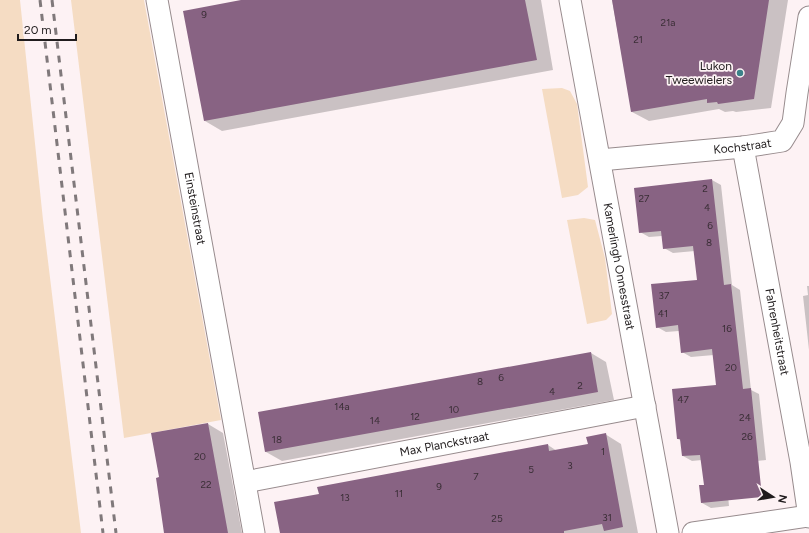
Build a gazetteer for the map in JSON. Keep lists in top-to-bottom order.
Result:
{
  "streets": {
    "street": [
      "Kochstraat",
      "Einsteinstraat",
      "Kamerlingh Onnesstraat",
      "Fahrenheitstraat",
      "Max Planckstraat"
    ]
  },
  "crossings": [
    ["Kochstraat", "Kamerlingh Onnesstraat"],
    ["Kochstraat", "Fahrenheitstraat"],
    ["Einsteinstraat", "Max Planckstraat"],
    ["Kamerlingh Onnesstraat", "Max Planckstraat"]
  ],
  "places": ["Lukon Tweewielers"],
  "house_numbers": [
    "9",
    "21a",
    "21",
    "2",
    "27",
    "4",
    "6",
    "8",
    "37",
    "41",
    "16",
    "20",
    "6",
    "8",
    "2",
    "4",
    "47",
    "14a",
    "10",
    "12",
    "24",
    "14",
    "26",
    "18",
    "1",
    "20",
    "3",
    "5",
    "7",
    "22",
    "9",
    "11",
    "13",
    "31",
    "25"
  ],
  "scale_bar": "20 m",
  "north": "right"
}
